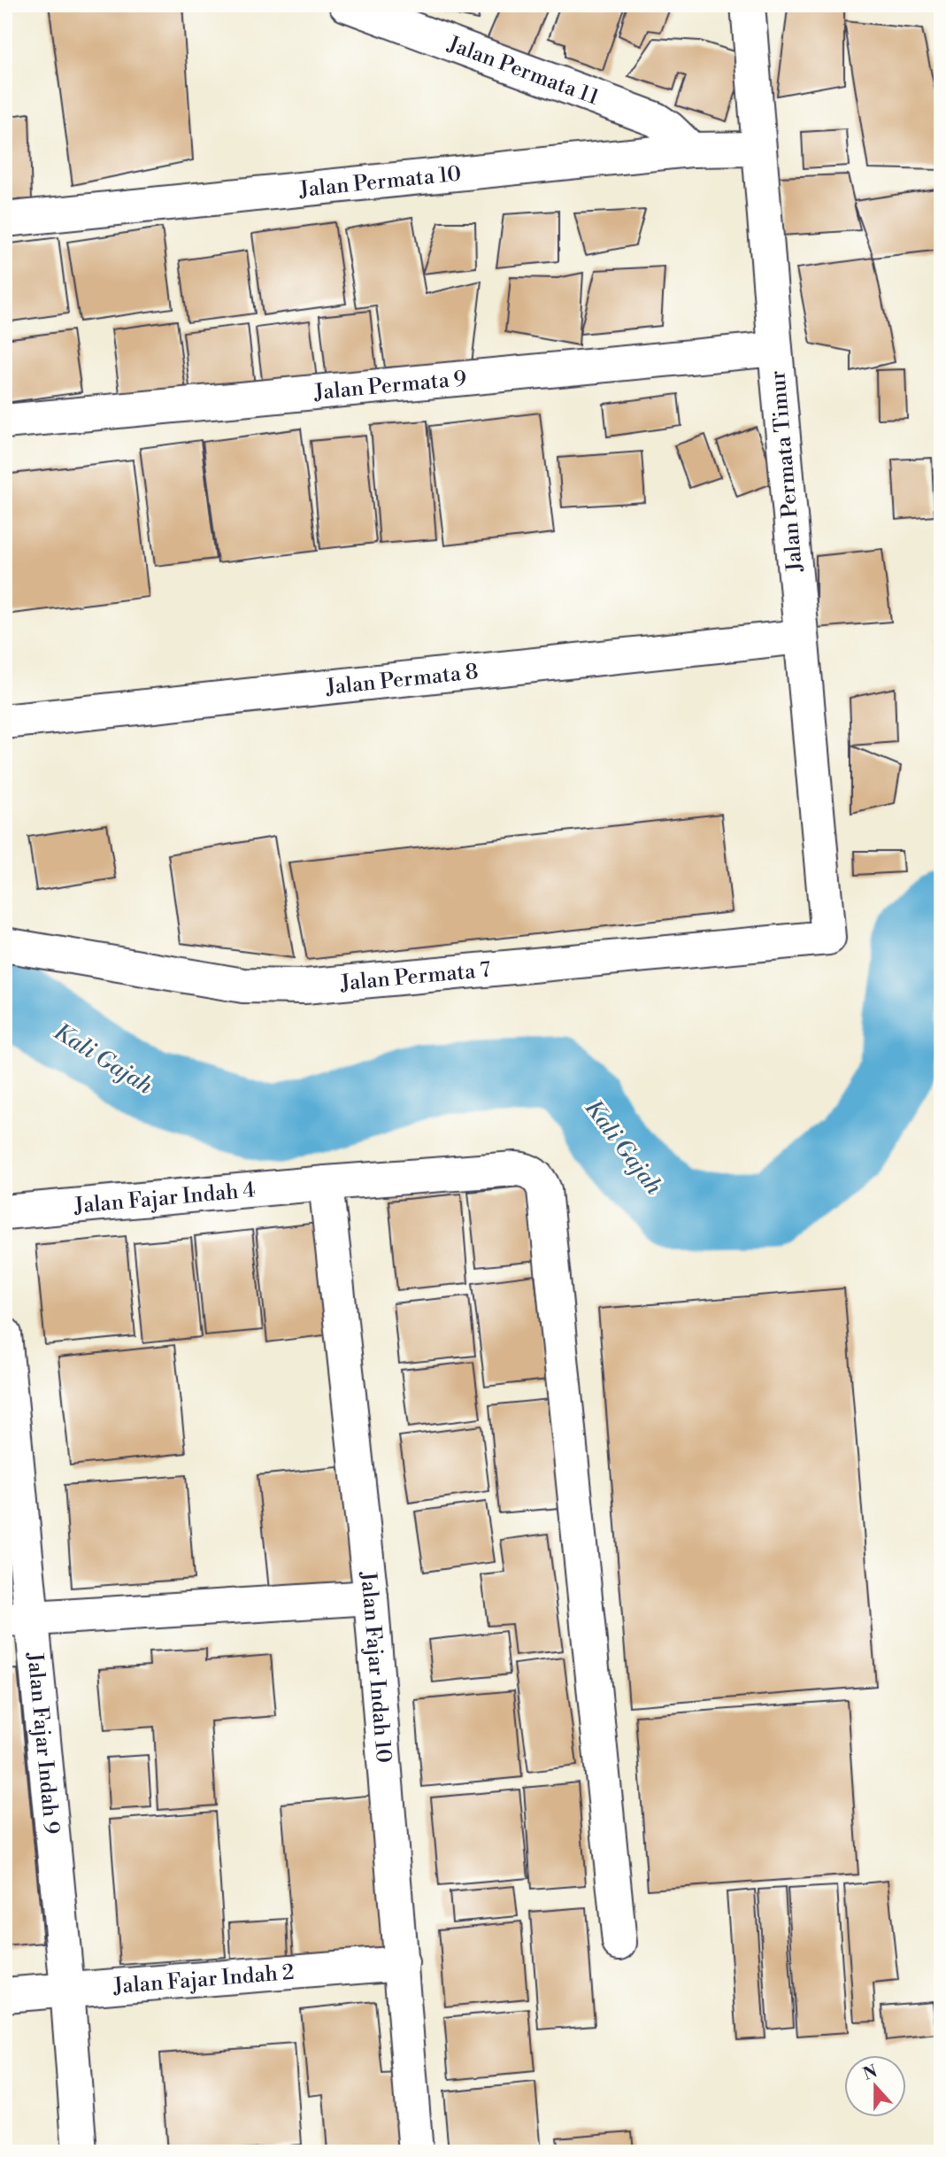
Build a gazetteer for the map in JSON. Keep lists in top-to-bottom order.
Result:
{
  "streets": {
    "street": [
      "Jalan Permata 11",
      "Jalan Permata 10",
      "Jalan Permata 9",
      "Jalan Permata Timur",
      "Jalan Permata 8",
      "Jalan Permata 7",
      "Jalan Fajar Indah 4",
      "Jalan Fajar Indah 10",
      "Jalan Fajar Indah 9",
      "Jalan Fajar Indah 2"
    ]
  },
  "crossings": [
    ["Jalan Permata 11", "Jalan Permata 10"],
    ["Jalan Permata 10", "Jalan Permata Timur"],
    ["Jalan Permata 9", "Jalan Permata Timur"],
    ["Jalan Permata Timur", "Jalan Permata 8"],
    ["Jalan Permata Timur", "Jalan Permata 7"],
    ["Jalan Fajar Indah 4", "Jalan Fajar Indah 10"],
    ["Jalan Fajar Indah 10", "Jalan Fajar Indah 2"],
    ["Jalan Fajar Indah 9", "Jalan Fajar Indah 2"]
  ],
  "water": ["Kali Gajah"],
  "north": "top"
}
